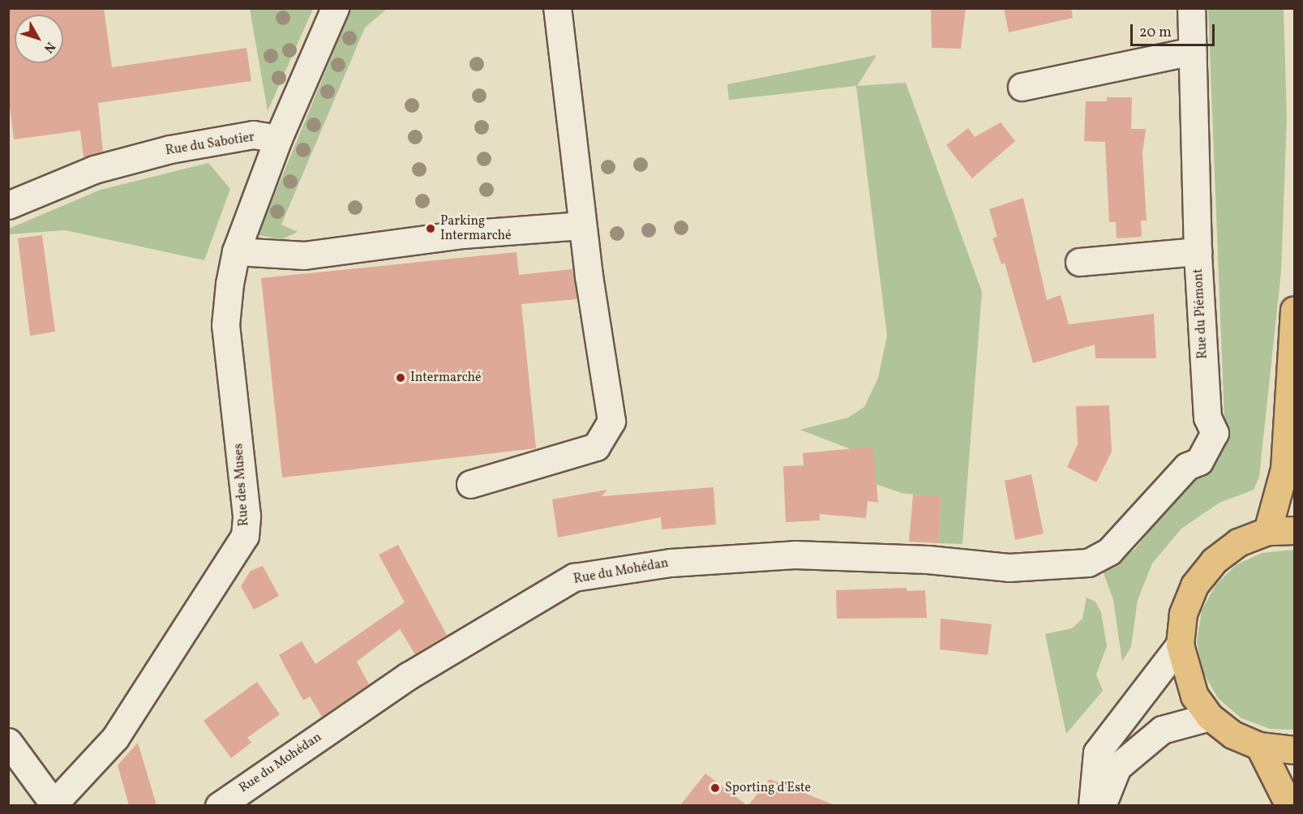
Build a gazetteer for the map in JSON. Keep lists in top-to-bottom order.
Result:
{
  "streets": {
    "street": [
      "Rue du Sabotier",
      "Rue du Piémont",
      "Rue des Muses",
      "Rue du Mohédan"
    ]
  },
  "crossings": [
    ["Rue du Sabotier", "Rue des Muses"],
    ["Rue du Piémont", "Rue du Mohédan"]
  ],
  "places": ["Parking Intermarché", "Intermarché", "Sporting d'Este"],
  "scale_bar": "20 m",
  "north": "bottom right"
}
